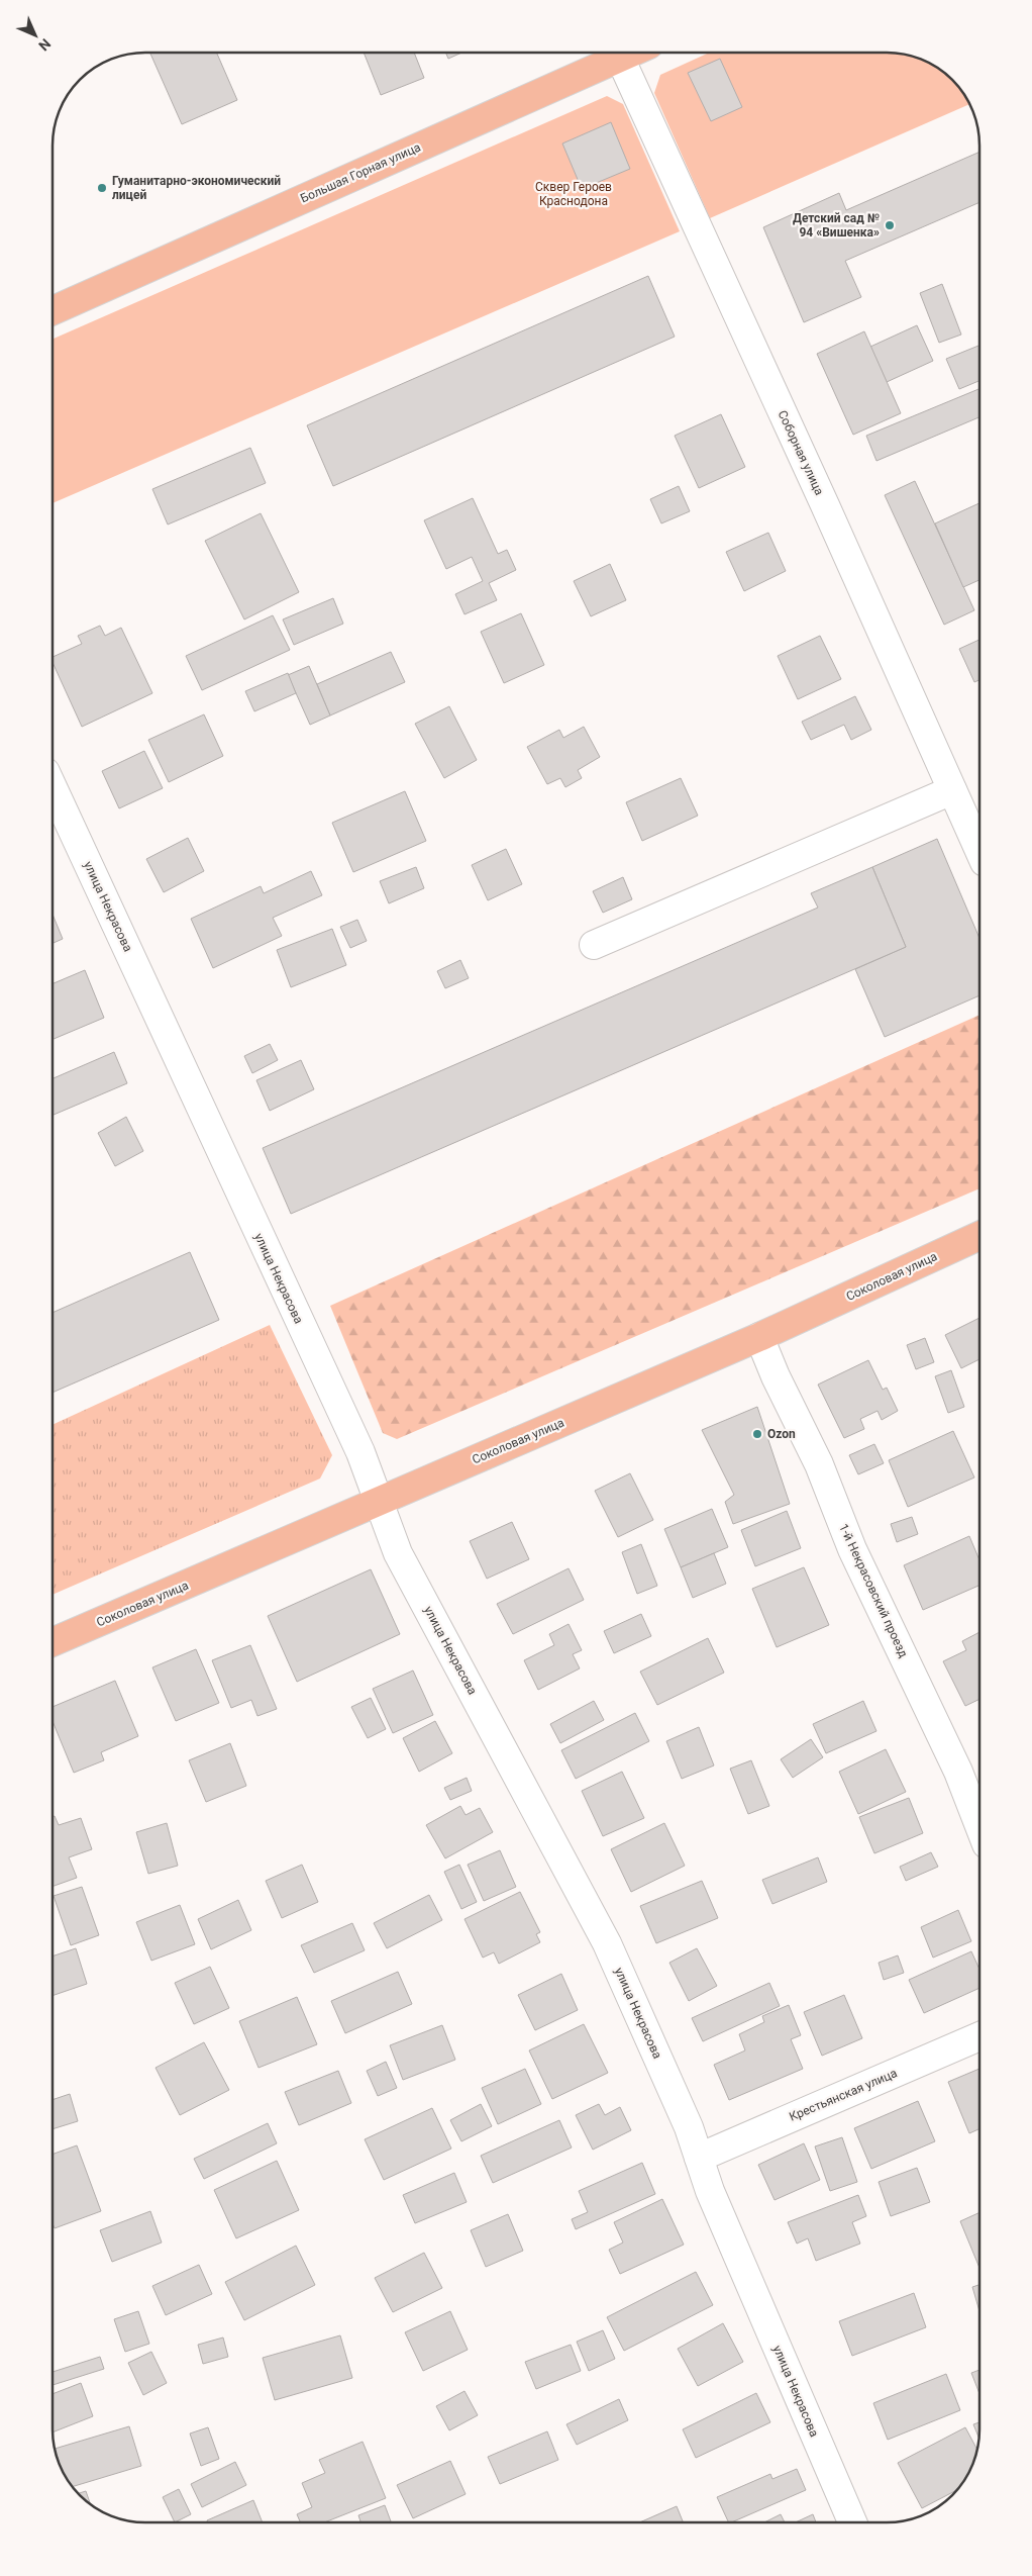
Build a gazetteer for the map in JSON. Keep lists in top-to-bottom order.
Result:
{
  "streets": {
    "main road": ["Большая Горная улица", "Соколовая улица"],
    "street": [
      "Соборная улица",
      "улица Некрасова",
      "1-й Некрасовский проезд",
      "Крестьянская улица"
    ]
  },
  "crossings": [
    ["улица Некрасова", "Соколовая улица"],
    ["улица Некрасова", "Крестьянская улица"],
    ["Соколовая улица", "1-й Некрасовский проезд"]
  ],
  "parks": ["Сквер Героев Краснодона"],
  "places": ["Гуманитарно-экономический лицей", "Детский сад № 94 «Вишенка»", "Ozon"],
  "north": "bottom right"
}
